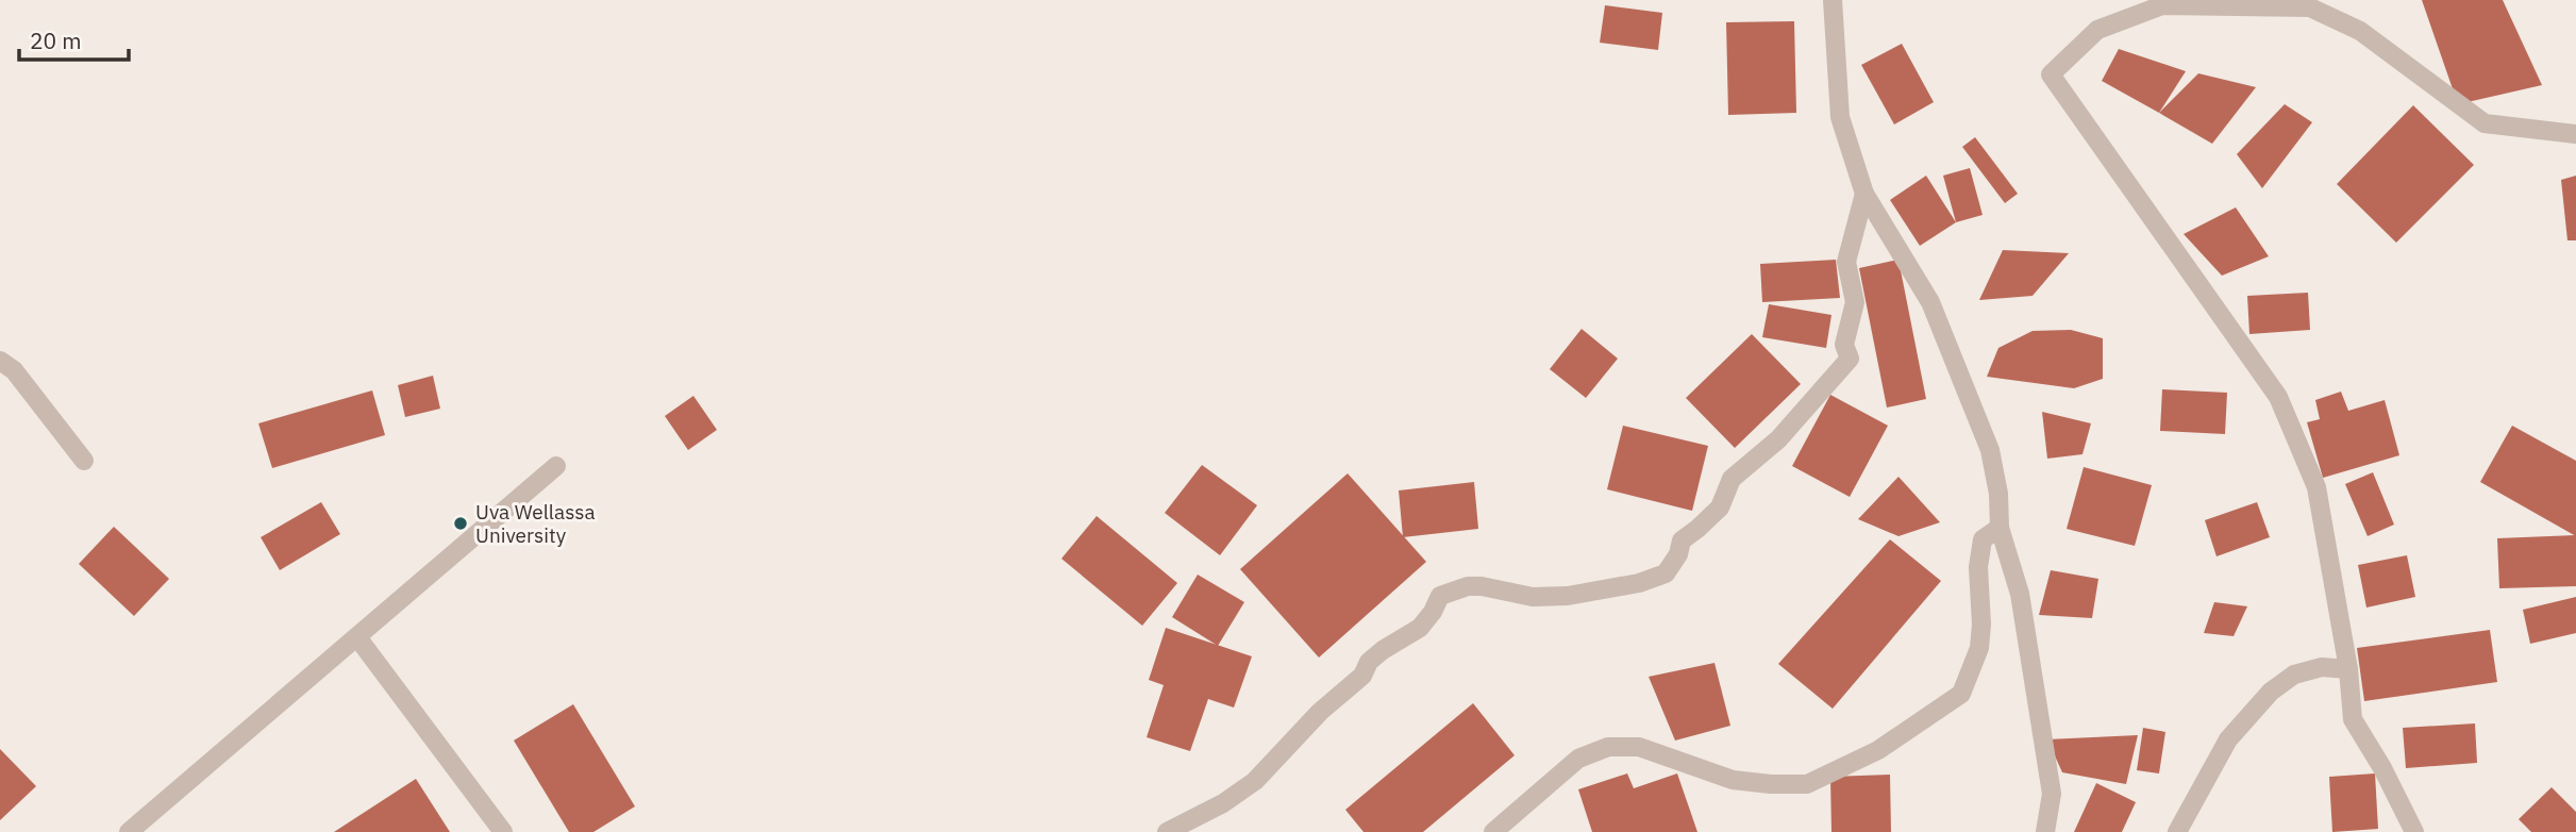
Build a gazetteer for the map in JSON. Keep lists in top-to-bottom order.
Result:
{
  "places": ["Uva Wellassa University"],
  "scale_bar": "20 m"
}
